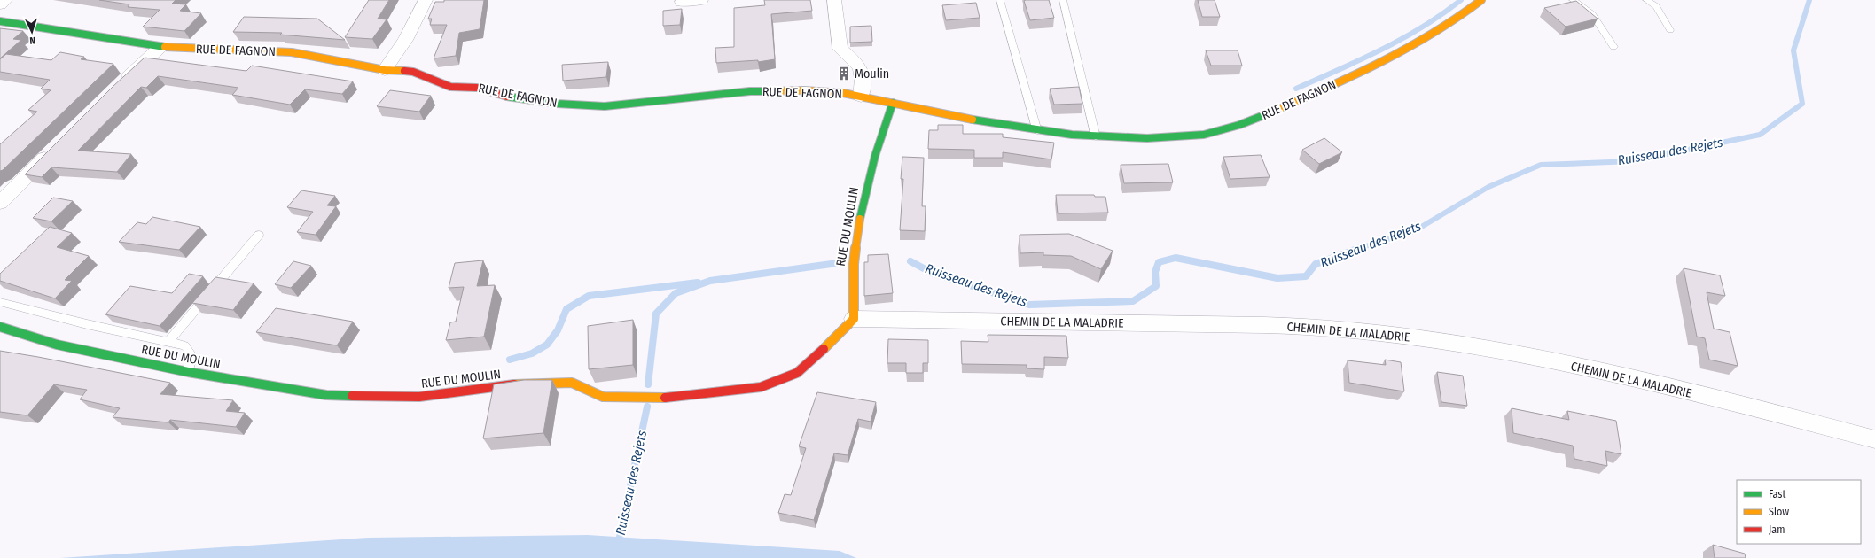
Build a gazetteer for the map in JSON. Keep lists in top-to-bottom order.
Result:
{
  "streets": {
    "street": ["RUE DE FAGNON", "RUE DU MOULIN", "CHEMIN DE LA MALADRIE"]
  },
  "crossings": [
    ["RUE DE FAGNON", "RUE DU MOULIN"],
    ["RUE DU MOULIN", "CHEMIN DE LA MALADRIE"]
  ],
  "water": ["Ruisseau des Rejets"],
  "places": {
    "building": ["Moulin"]
  },
  "legend": ["Fast", "Slow", "Jam"],
  "north": "bottom"
}
